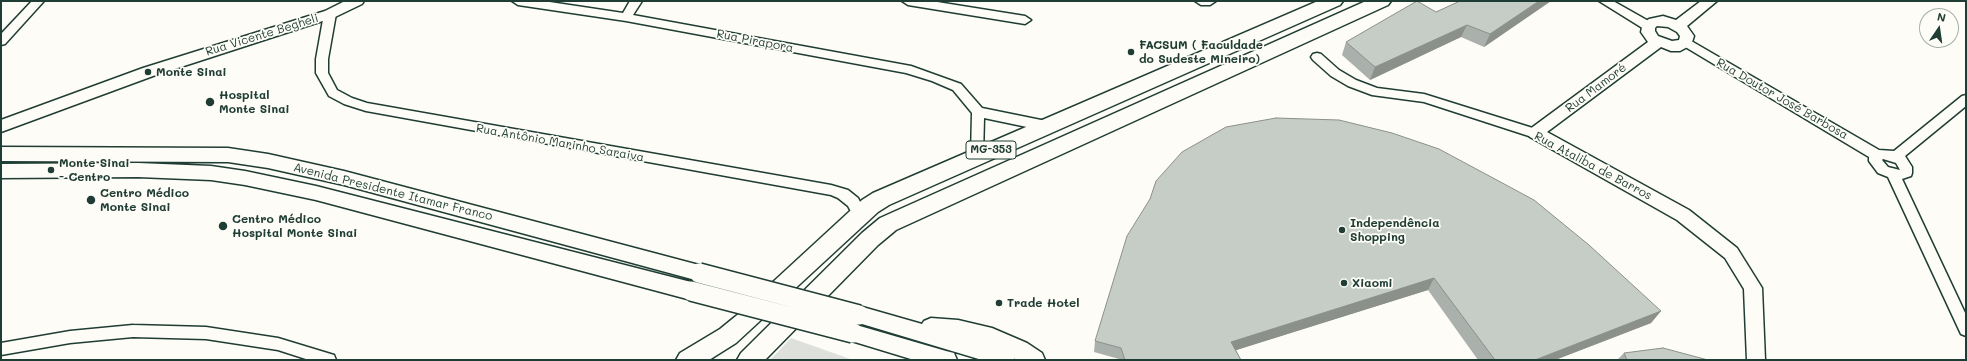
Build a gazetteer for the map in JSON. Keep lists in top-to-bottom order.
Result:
{
  "streets": {
    "main road": ["MG-353", "Avenida Presidente Itamar Franco"],
    "street": [
      "Rua Vicente Begheli",
      "Rua Pirapora",
      "Rua Mamoré",
      "Rua Doutor José Barbosa",
      "Rua Antônio Marinho Saraiva",
      "Rua Ataliba de Barros"
    ]
  },
  "crossings": [
    ["Rua Vicente Begheli", "Rua Antônio Marinho Saraiva"],
    ["Rua Mamoré", "Rua Ataliba de Barros"],
    ["Rua Antônio Marinho Saraiva", "MG-353"]
  ],
  "places": [
    "FACSUM ( Faculdade do Sudeste Mineiro)",
    "Monte Sinai",
    "Hospital Monte Sinai",
    "Monte Sinai - Centro",
    "Centro Médico Monte Sinai",
    "Centro Médico Hospital Monte Sinai",
    "Independência Shopping",
    "Xiaomi",
    "Trade Hotel"
  ],
  "north": "top"
}
